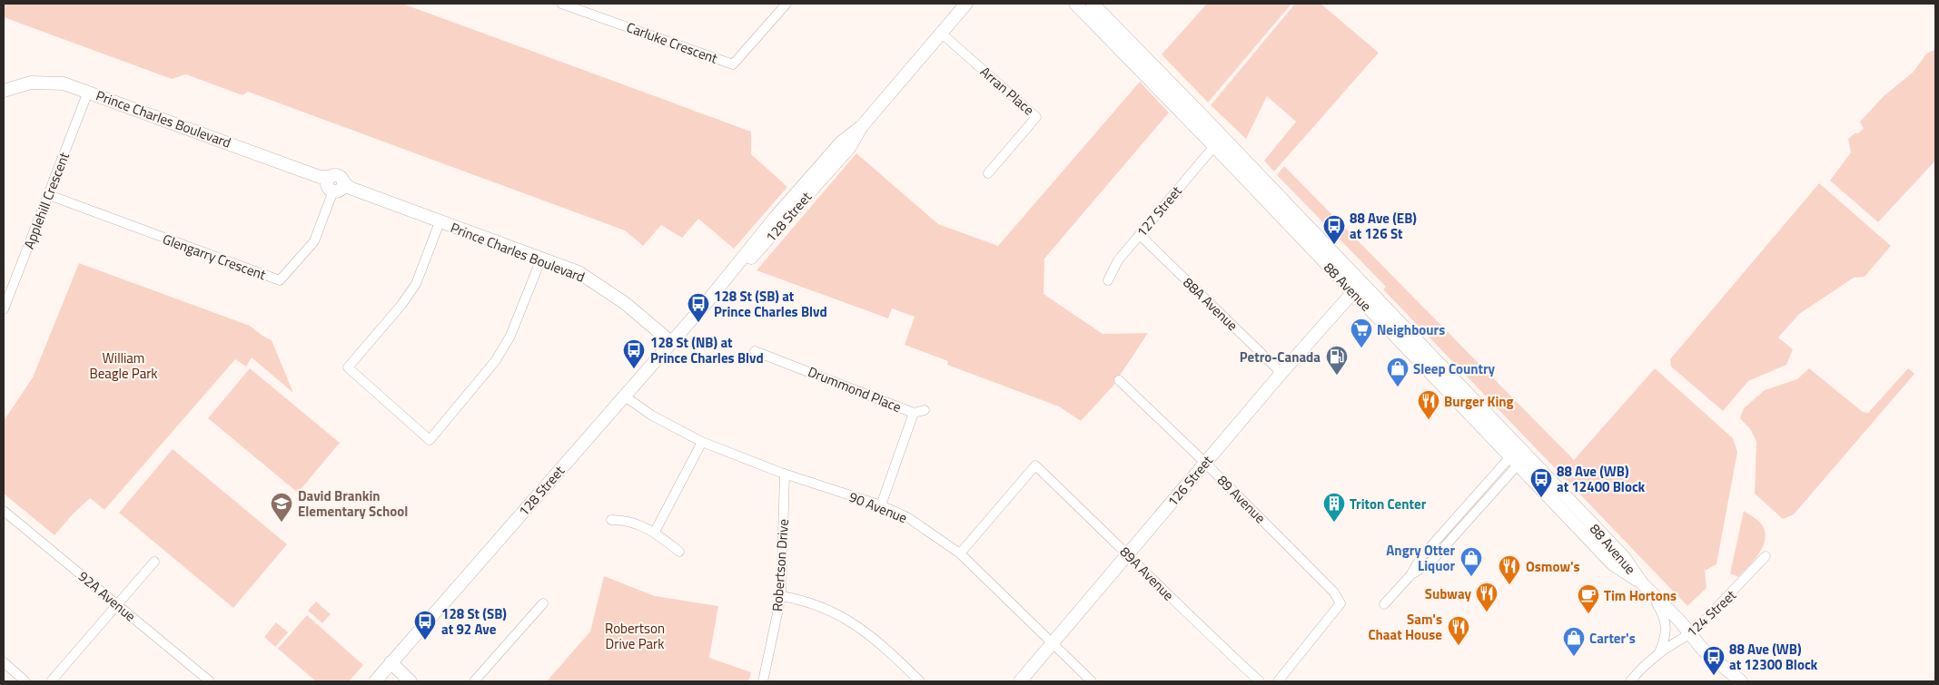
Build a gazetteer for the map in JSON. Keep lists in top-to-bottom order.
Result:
{
  "streets": {
    "main road": [
      "Prince Charles Boulevard",
      "128 Street",
      "88 Avenue",
      "126 Street"
    ],
    "street": [
      "Carluke Crescent",
      "Arran Place",
      "Applehill Crescent",
      "127 Street",
      "Glengarry Crescent",
      "88A Avenue",
      "Drummond Place",
      "89 Avenue",
      "90 Avenue",
      "Robertson Drive",
      "89A Avenue",
      "92A Avenue",
      "124 Street"
    ]
  },
  "crossings": [
    ["Arran Place", "128 Street"],
    ["Prince Charles Boulevard", "Applehill Crescent"],
    ["Prince Charles Boulevard", "128 Street"],
    ["Prince Charles Boulevard", "Glengarry Crescent"],
    ["Applehill Crescent", "Glengarry Crescent"],
    ["127 Street", "88 Avenue"],
    ["127 Street", "88A Avenue"],
    ["128 Street", "90 Avenue"],
    ["88 Avenue", "126 Street"],
    ["88 Avenue", "124 Street"],
    ["88A Avenue", "126 Street"],
    ["Drummond Place", "90 Avenue"],
    ["126 Street", "89 Avenue"],
    ["126 Street", "90 Avenue"],
    ["126 Street", "89A Avenue"],
    ["90 Avenue", "Robertson Drive"],
    ["90 Avenue", "89A Avenue"]
  ],
  "parks": ["William Beagle Park", "Robertson Drive Park"],
  "places": {
    "bus stop": [
      "88 Ave (EB) at 126 St",
      "128 St (SB) at Prince Charles Blvd",
      "128 St (NB) at Prince Charles Blvd",
      "88 Ave (WB) at 12400 Block",
      "128 St (SB) at 92 Ave",
      "88 Ave (WB) at 12300 Block"
    ],
    "supermarket": ["Neighbours"],
    "fuel station": ["Petro-Canada"],
    "shop": ["Sleep Country", "Angry Otter Liquor", "Carter's"],
    "restaurant": [
      "Burger King",
      "Osmow's",
      "Subway",
      "Sam's Chaat House"
    ],
    "school or university": ["David Brankin Elementary School"],
    "building": ["Triton Center"],
    "cafe": ["Tim Hortons"]
  }
}
